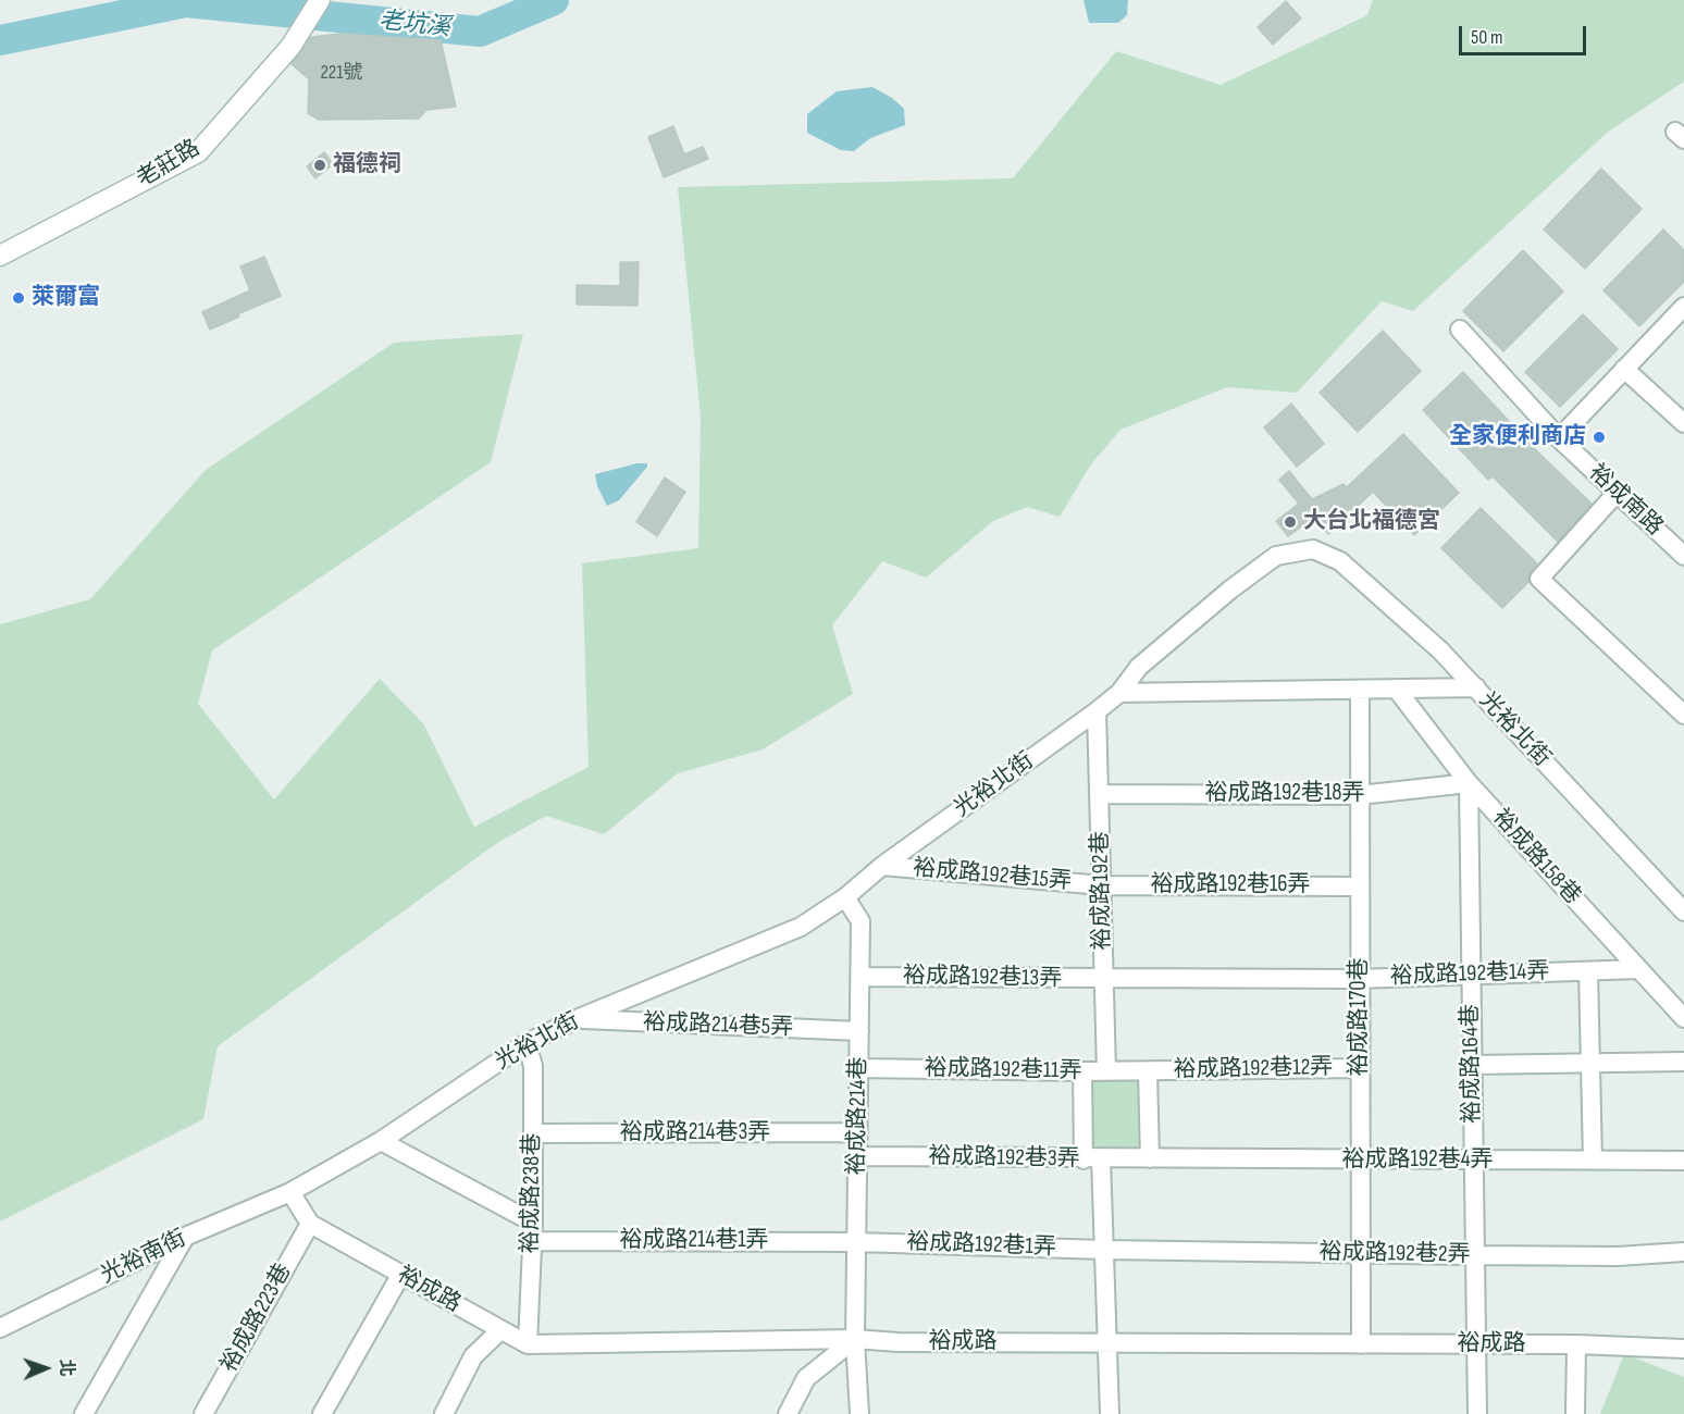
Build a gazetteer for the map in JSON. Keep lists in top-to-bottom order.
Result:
{
  "streets": {
    "street": [
      "老莊路",
      "裕成南路",
      "光裕北街",
      "裕成路192巷18弄",
      "裕成路158巷",
      "裕成路192巷15弄",
      "裕成路192巷16弄",
      "裕成路192巷",
      "裕成路192巷14弄",
      "裕成路192巷13弄",
      "裕成路170巷",
      "裕成路214巷5弄",
      "裕成路164巷",
      "裕成路192巷12弄",
      "裕成路192巷11弄",
      "裕成路214巷",
      "裕成路214巷3弄",
      "裕成路192巷3弄",
      "裕成路192巷4弄",
      "裕成路238巷",
      "裕成路214巷1弄",
      "裕成路192巷1弄",
      "裕成路192巷2弄",
      "光裕南街",
      "裕成路",
      "裕成路223巷"
    ]
  },
  "crossings": [
    ["光裕北街", "裕成路158巷"],
    ["光裕北街", "裕成路192巷15弄"],
    ["光裕北街", "裕成路192巷"],
    ["光裕北街", "裕成路170巷"],
    ["光裕北街", "裕成路214巷5弄"],
    ["光裕北街", "裕成路214巷"],
    ["光裕北街", "裕成路238巷"],
    ["光裕北街", "光裕南街"],
    ["裕成路192巷18弄", "裕成路158巷"],
    ["裕成路192巷18弄", "裕成路192巷"],
    ["裕成路192巷18弄", "裕成路170巷"],
    ["裕成路192巷18弄", "裕成路164巷"],
    ["裕成路158巷", "裕成路192巷14弄"],
    ["裕成路158巷", "裕成路164巷"],
    ["裕成路192巷15弄", "裕成路192巷16弄"],
    ["裕成路192巷15弄", "裕成路192巷"],
    ["裕成路192巷16弄", "裕成路192巷"],
    ["裕成路192巷16弄", "裕成路170巷"],
    ["裕成路192巷", "裕成路192巷14弄"],
    ["裕成路192巷", "裕成路192巷13弄"],
    ["裕成路192巷", "裕成路192巷11弄"],
    ["裕成路192巷14弄", "裕成路192巷13弄"],
    ["裕成路192巷14弄", "裕成路170巷"],
    ["裕成路192巷14弄", "裕成路164巷"],
    ["裕成路192巷13弄", "裕成路214巷"],
    ["裕成路170巷", "裕成路192巷12弄"],
    ["裕成路170巷", "裕成路192巷4弄"],
    ["裕成路170巷", "裕成路192巷2弄"],
    ["裕成路170巷", "裕成路"],
    ["裕成路214巷5弄", "裕成路214巷"],
    ["裕成路164巷", "裕成路192巷4弄"],
    ["裕成路164巷", "裕成路192巷2弄"],
    ["裕成路164巷", "裕成路"],
    ["裕成路192巷12弄", "裕成路192巷11弄"],
    ["裕成路192巷11弄", "裕成路214巷"],
    ["裕成路214巷", "裕成路214巷3弄"],
    ["裕成路214巷", "裕成路192巷3弄"],
    ["裕成路214巷", "裕成路214巷1弄"],
    ["裕成路214巷", "裕成路192巷1弄"],
    ["裕成路214巷", "裕成路"],
    ["裕成路214巷3弄", "裕成路238巷"],
    ["裕成路192巷3弄", "裕成路192巷4弄"],
    ["裕成路238巷", "裕成路214巷1弄"],
    ["裕成路238巷", "裕成路"],
    ["裕成路214巷1弄", "裕成路192巷1弄"],
    ["裕成路192巷1弄", "裕成路192巷2弄"],
    ["裕成路", "裕成路223巷"]
  ],
  "water": ["老坑溪"],
  "places": [
    "福德祠",
    "萊爾富",
    "全家便利商店",
    "大台北福德宮"
  ],
  "house_numbers": ["221號"],
  "scale_bar": "50 m",
  "north": "right"
}
